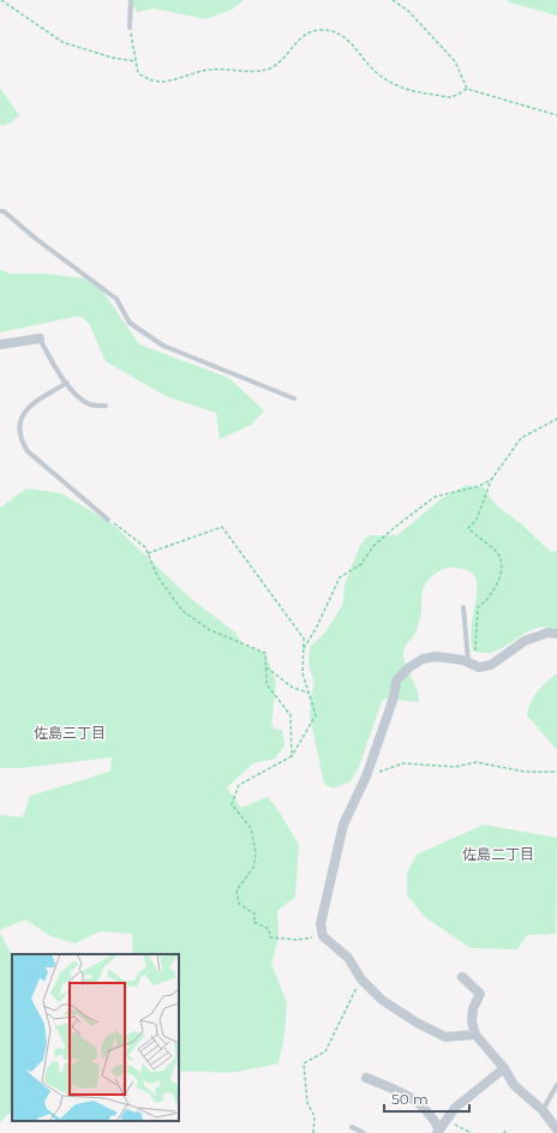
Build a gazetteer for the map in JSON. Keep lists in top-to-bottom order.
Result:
{
  "districts": ["佐島三丁目", "佐島二丁目"],
  "scale_bar": "50 m"
}
